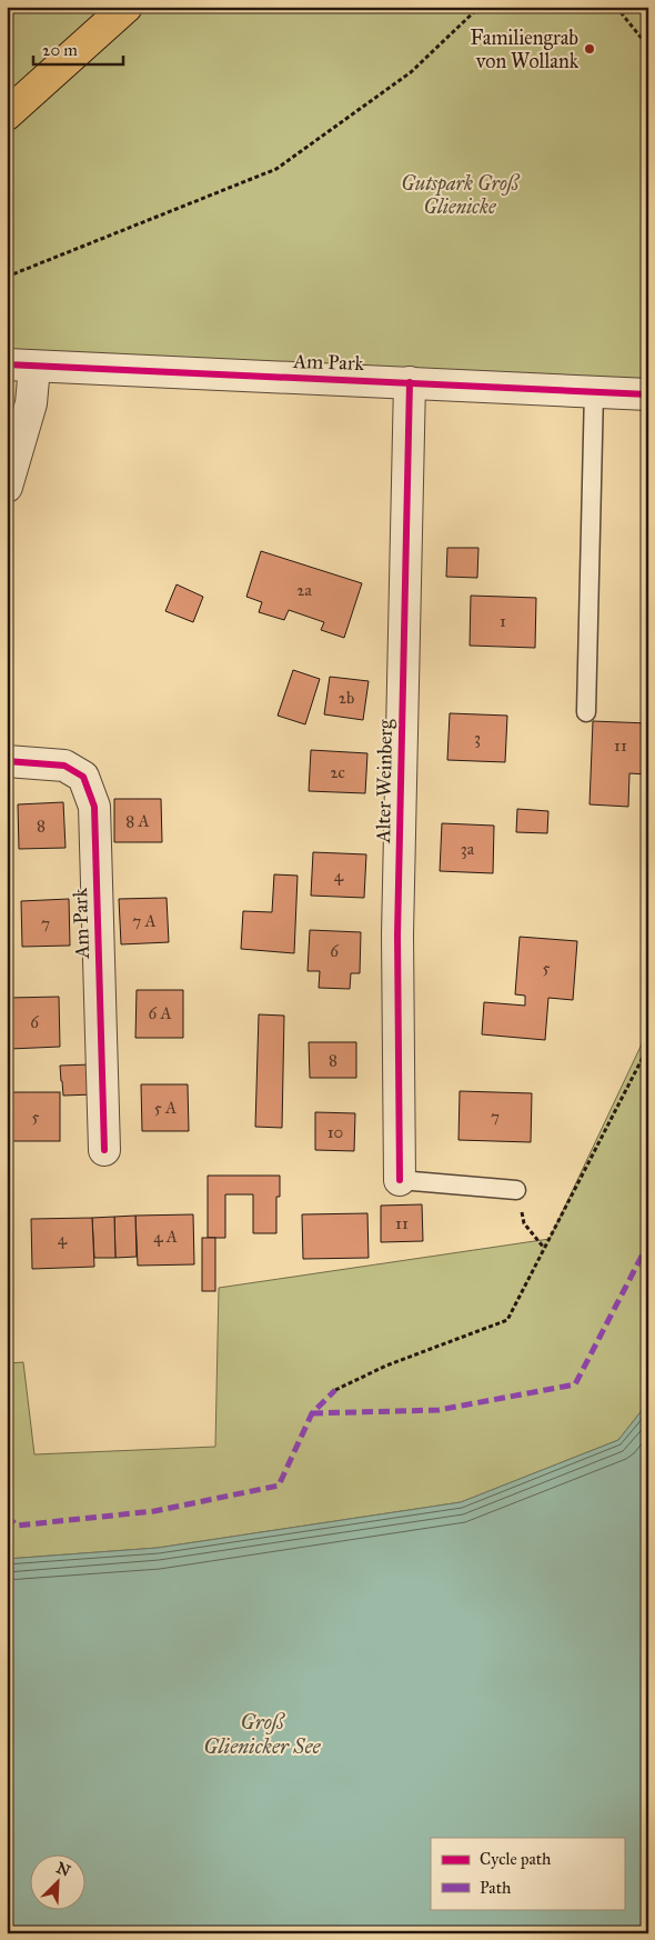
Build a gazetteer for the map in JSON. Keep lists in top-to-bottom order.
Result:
{
  "streets": {
    "street": ["Am Park", "Alter Weinberg"]
  },
  "crossings": [
    ["Am Park", "Alter Weinberg"]
  ],
  "water": ["Groß Glienicker See"],
  "parks": ["Gutspark Groß Glienicke"],
  "places": ["Familiengrab von Wollank"],
  "house_numbers": [
    "2a",
    "1",
    "2b",
    "3",
    "11",
    "2c",
    "8 A",
    "8",
    "3a",
    "4",
    "7 A",
    "7",
    "6",
    "5",
    "6 A",
    "6",
    "8",
    "5 A",
    "5",
    "7",
    "10",
    "11",
    "4 A",
    "4"
  ],
  "legend": ["Cycle path", "Path"],
  "scale_bar": "20 m",
  "north": "top right"
}
